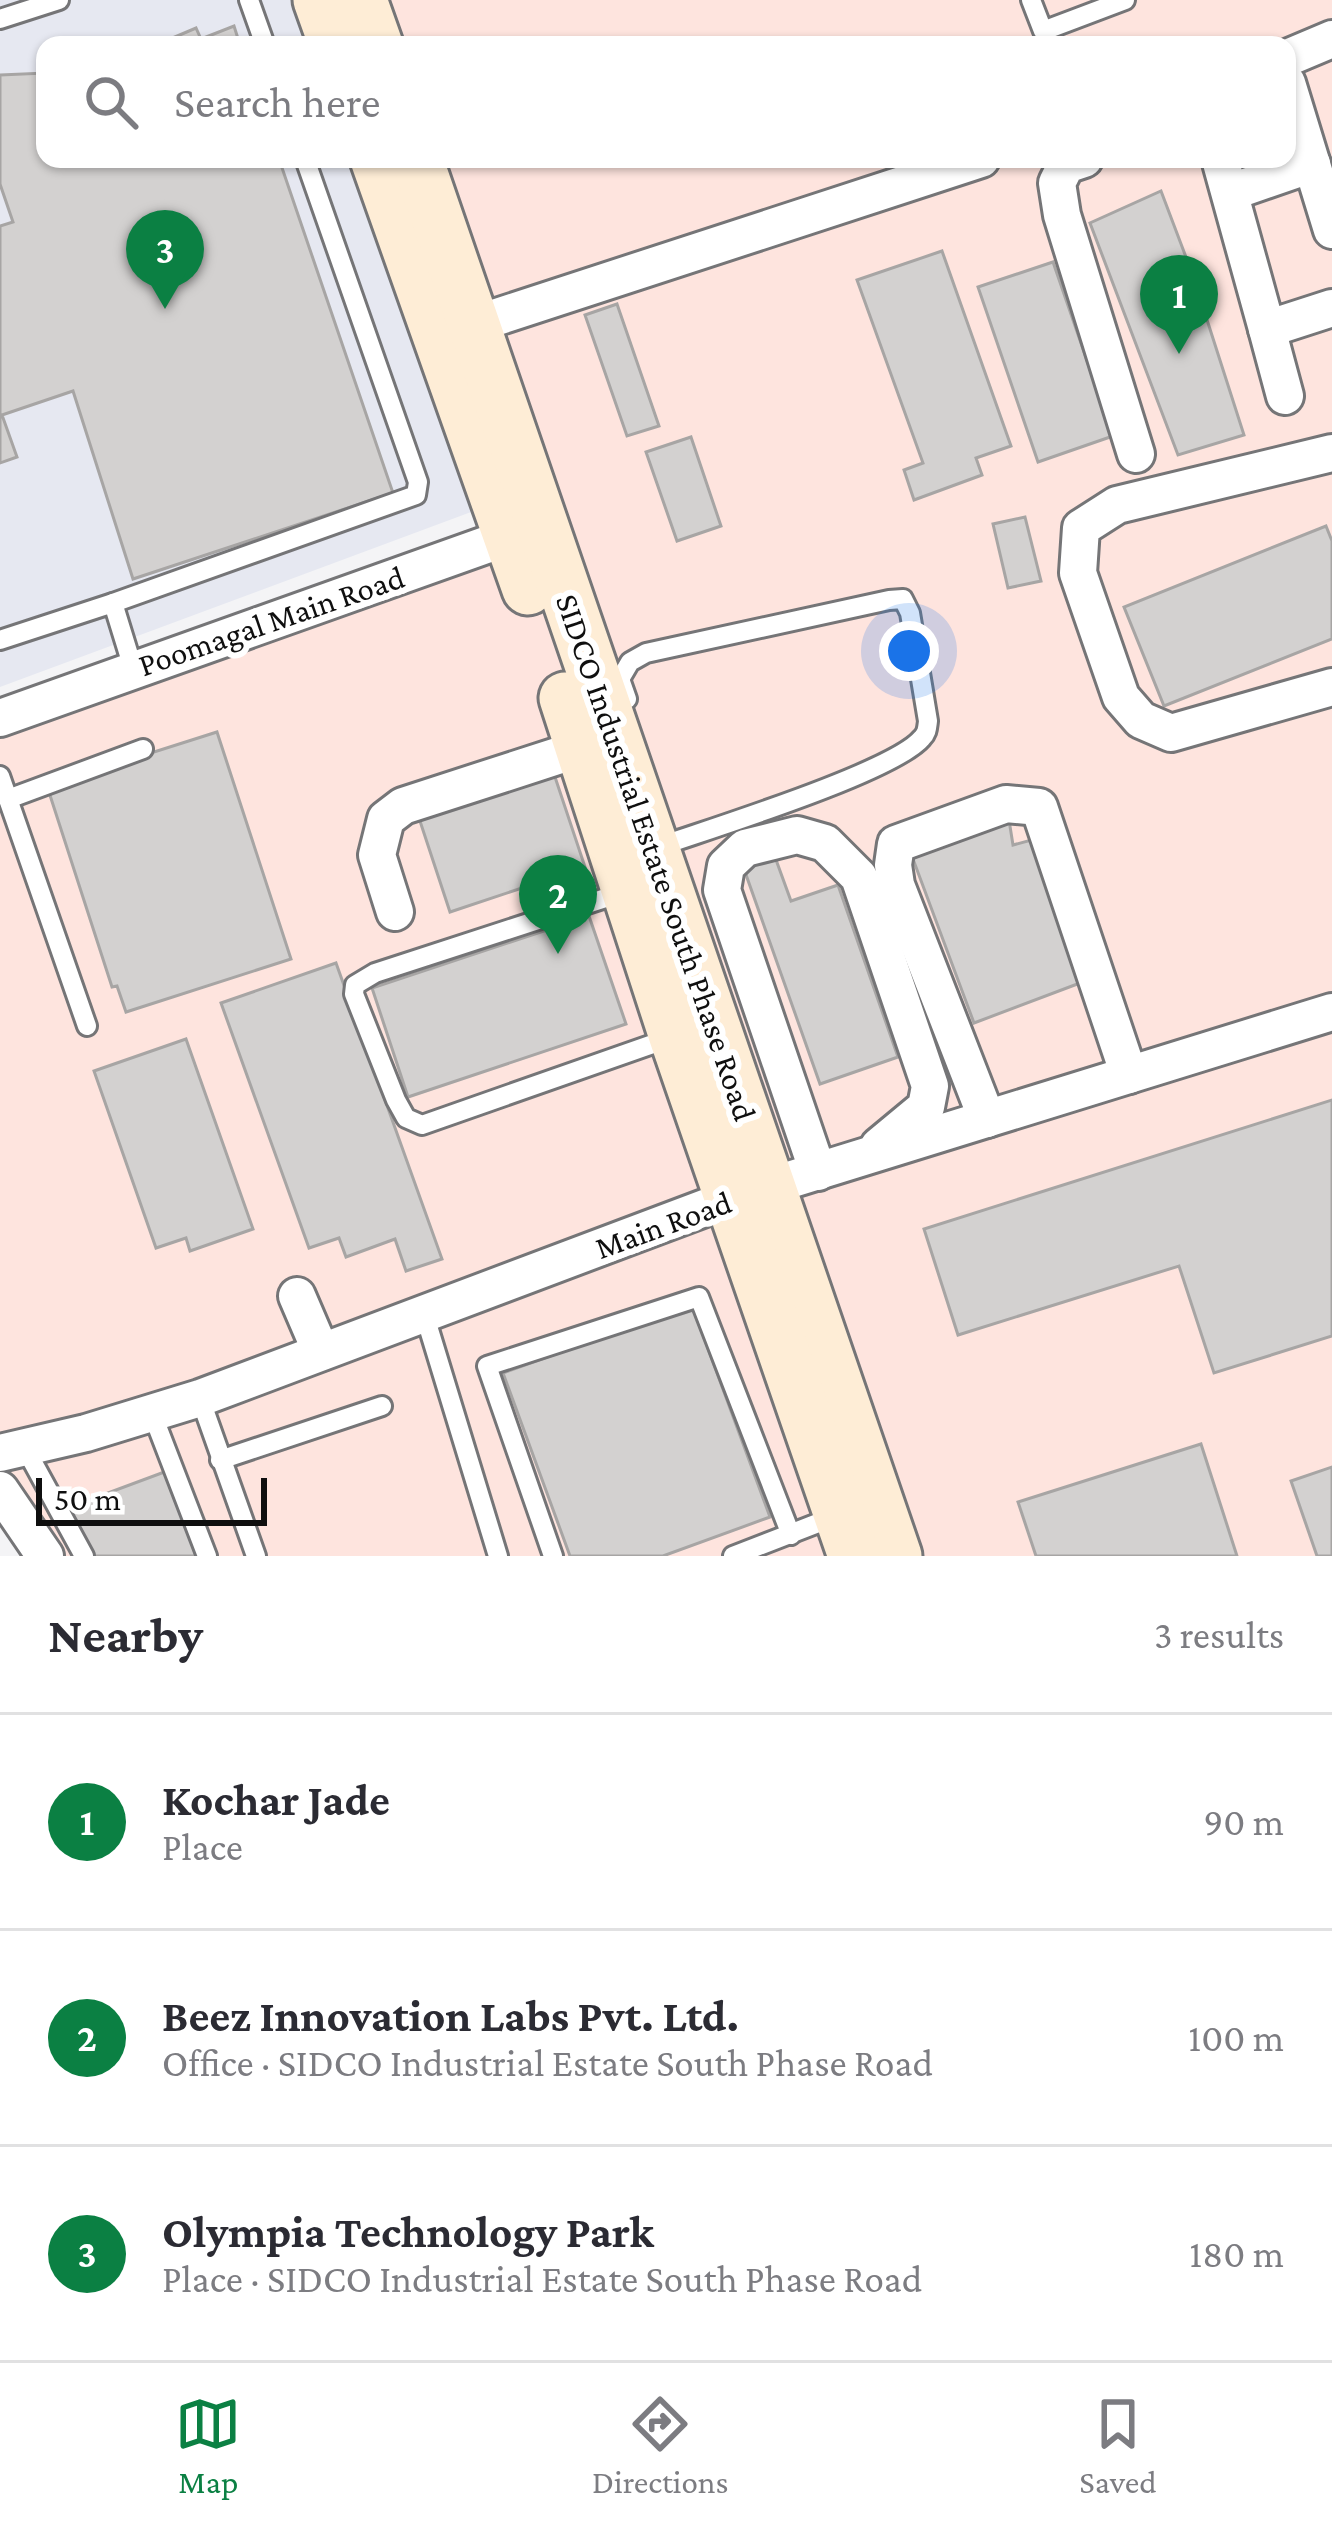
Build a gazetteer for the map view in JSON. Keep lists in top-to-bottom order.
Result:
{
  "streets": {
    "main road": ["SIDCO Industrial Estate South Phase Road"],
    "street": ["Poomagal Main Road", "Main Road"]
  },
  "crossings": [
    ["Poomagal Main Road", "SIDCO Industrial Estate South Phase Road"],
    ["SIDCO Industrial Estate South Phase Road", "Main Road"]
  ],
  "scale_bar": "50 m",
  "page": {
    "search": "Search here",
    "pins": ["3", "1", "2"],
    "scale": "50 m",
    "heading": ["Nearby", "3 results"],
    "list": [
      {
        "mark": "1",
        "name": "Kochar Jade",
        "note": "Place",
        "value": "90 m"
      },
      {
        "mark": "2",
        "name": "Beez Innovation Labs Pvt. Ltd.",
        "note": "Office · SIDCO Industrial Estate South Phase Road",
        "value": "100 m"
      },
      {
        "mark": "3",
        "name": "Olympia Technology Park",
        "note": "Place · SIDCO Industrial Estate South Phase Road",
        "value": "180 m"
      }
    ],
    "nav": ["Map", "Directions", "Saved"]
  }
}
